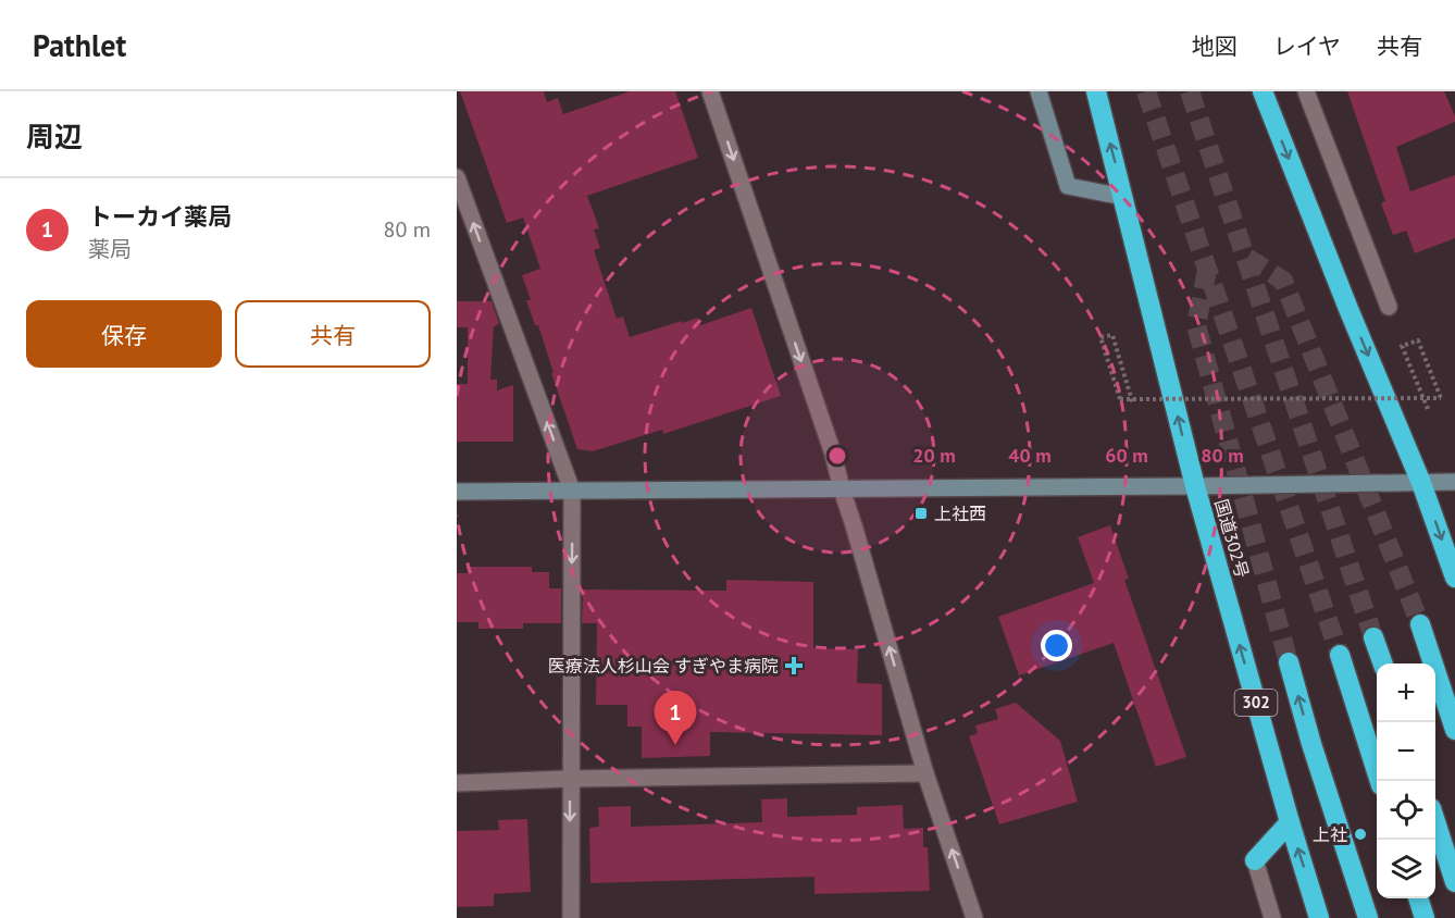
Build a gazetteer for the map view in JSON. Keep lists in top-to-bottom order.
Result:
{
  "streets": {
    "highway": ["国道302号", "302"]
  },
  "places": {
    "transit": ["上社西"],
    "health": ["医療法人杉山会 すぎやま病院"],
    "other": ["上社"]
  },
  "page": {
    "header": "Pathlet",
    "nav": ["地図", "レイヤ", "共有"],
    "heading": "周辺",
    "list": [
      {
        "mark": "1",
        "name": "トーカイ薬局",
        "note": "薬局",
        "value": "80 m"
      }
    ],
    "buttons": ["保存", "共有"],
    "map_buttons": ["+", "−"],
    "pins": "1"
  },
  "rings": [
    "20 m",
    "40 m",
    "60 m",
    "80 m"
  ]
}
